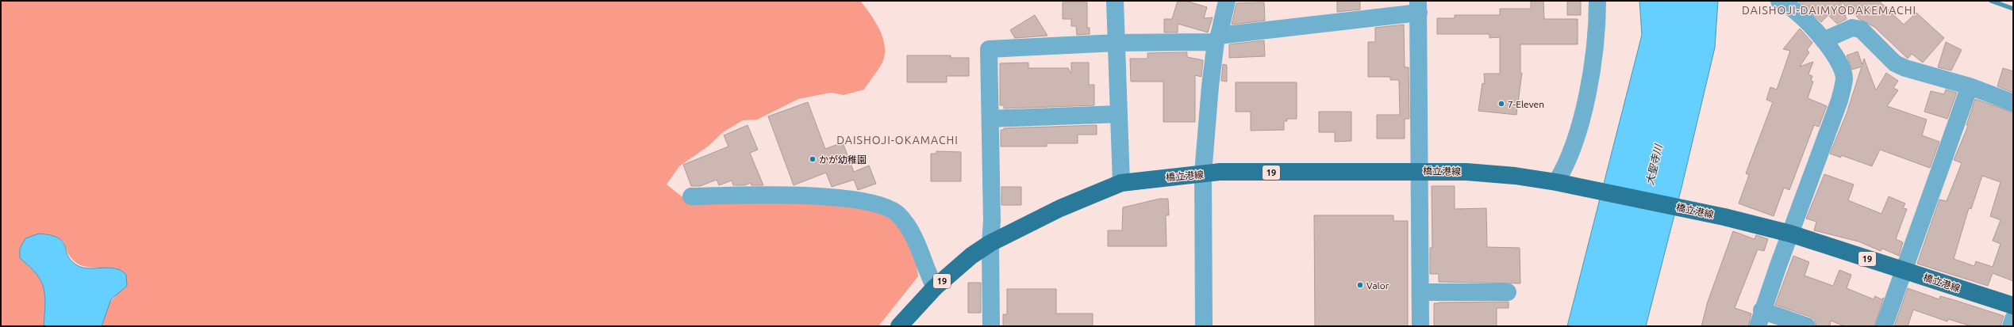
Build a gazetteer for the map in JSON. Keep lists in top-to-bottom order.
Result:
{
  "streets": {
    "main road": ["橋立港線", "19"]
  },
  "districts": ["DAISHOJI-DAIMYODAKEMACHI", "DAISHOJI-OKAMACHI"],
  "water": ["大聖寺川"],
  "places": ["7-Eleven", "かが幼稚園", "Valor"]
}
